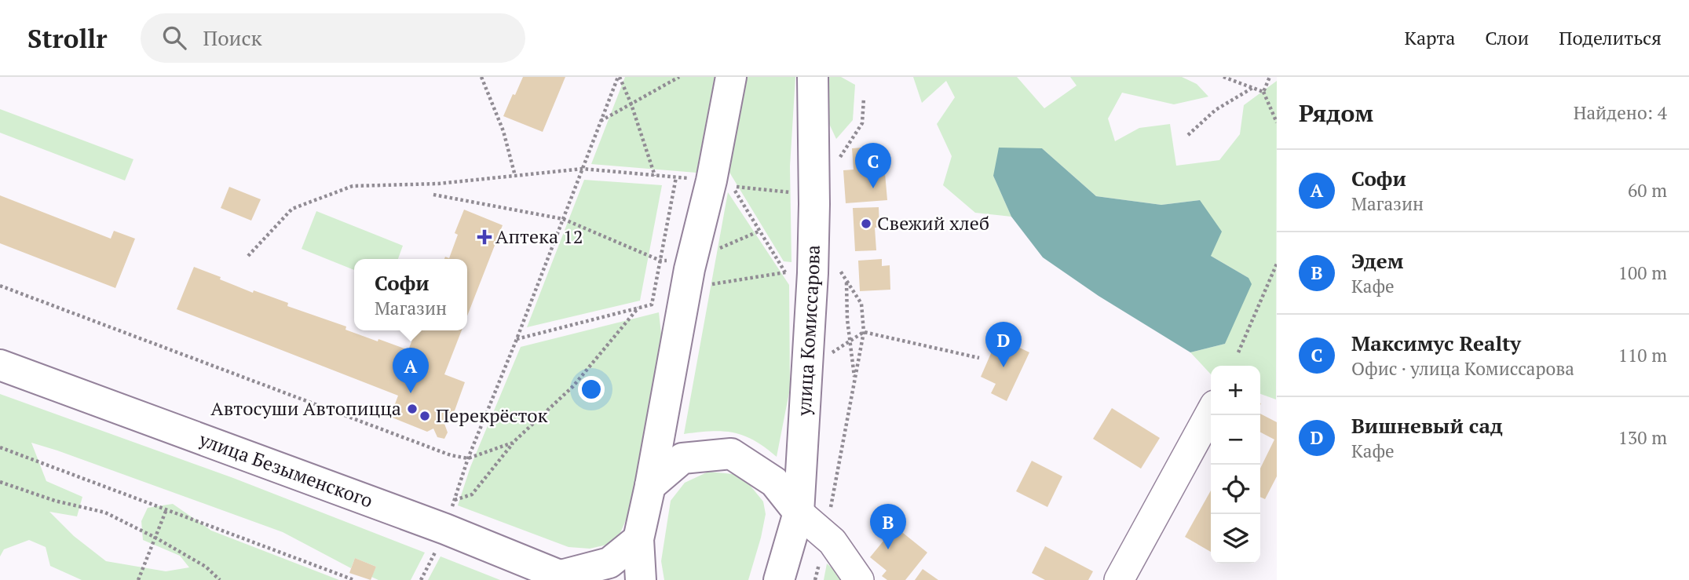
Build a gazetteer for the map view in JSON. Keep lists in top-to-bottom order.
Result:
{
  "streets": {
    "main road": ["улица Комиссарова", "улица Безыменского"]
  },
  "places": {
    "other": ["Свежий хлеб", "Автосуши Автопицца", "Перекрёсток"],
    "health": ["Аптека 12"]
  },
  "page": {
    "header": "Strollr",
    "search": "Поиск",
    "nav": ["Карта", "Слои", "Поделиться"],
    "heading": ["Рядом", "Найдено: 4"],
    "pins": [
      "C",
      "D",
      "A",
      "B"
    ],
    "list": [
      {
        "mark": "A",
        "name": "Софи",
        "note": "Магазин",
        "value": "60 m"
      },
      {
        "mark": "B",
        "name": "Эдем",
        "note": "Кафе",
        "value": "100 m"
      },
      {
        "mark": "C",
        "name": "Максимус Realty",
        "note": "Офис · улица Комиссарова",
        "value": "110 m"
      },
      {
        "mark": "D",
        "name": "Вишневый сад",
        "note": "Кафе",
        "value": "130 m"
      }
    ],
    "popup": ["Софи", "Магазин"],
    "map_buttons": ["+", "−"]
  }
}
